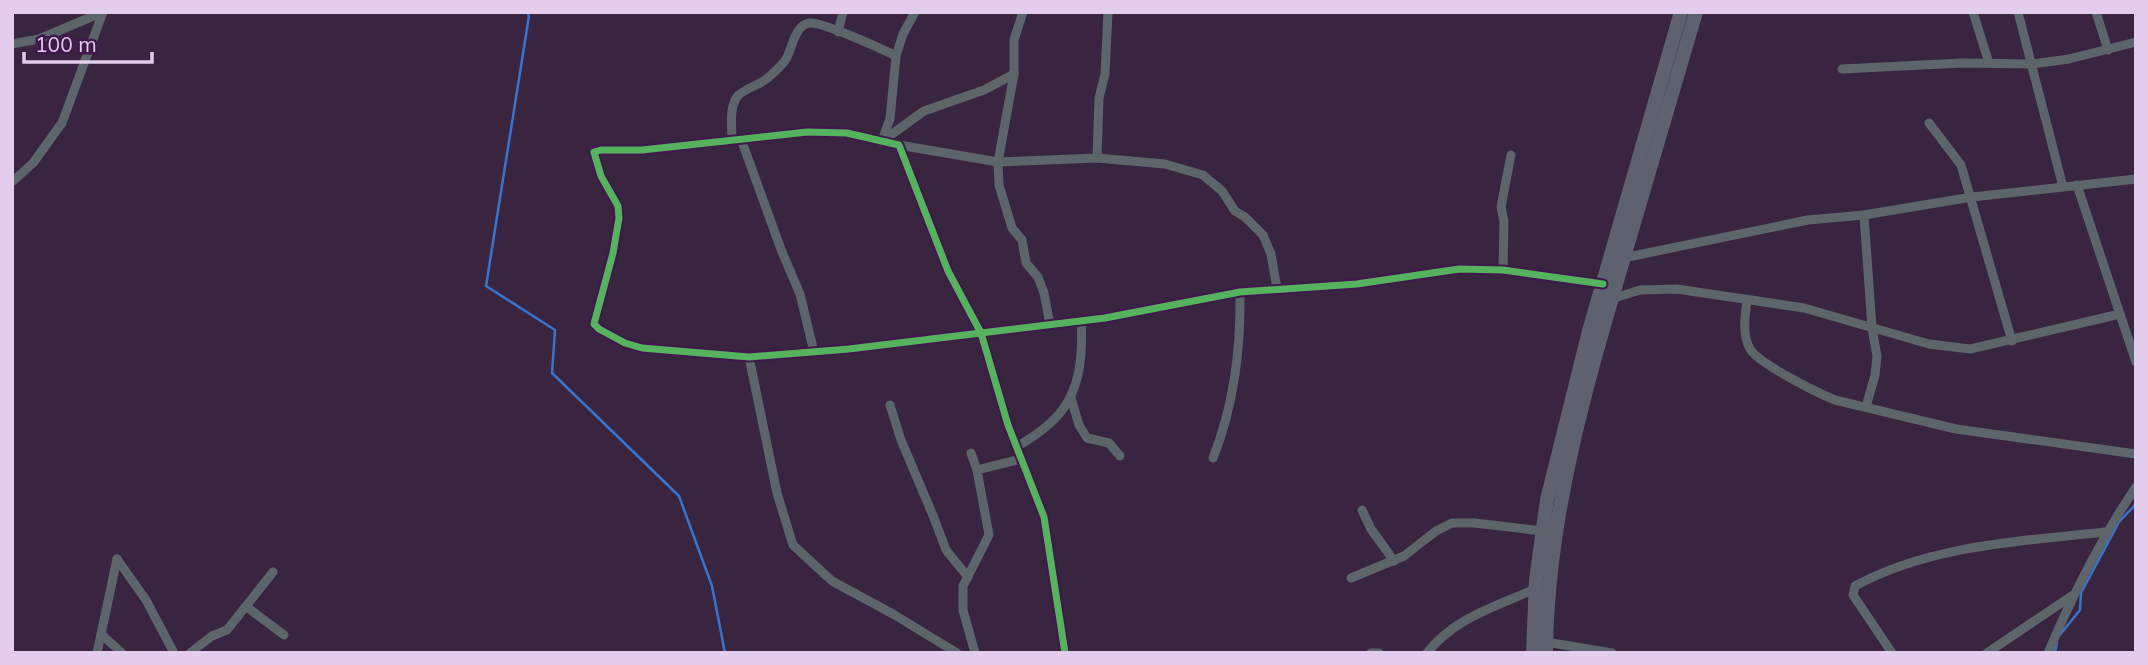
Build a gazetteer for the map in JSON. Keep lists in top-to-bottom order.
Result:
{
  "scale_bar": "100 m"
}
